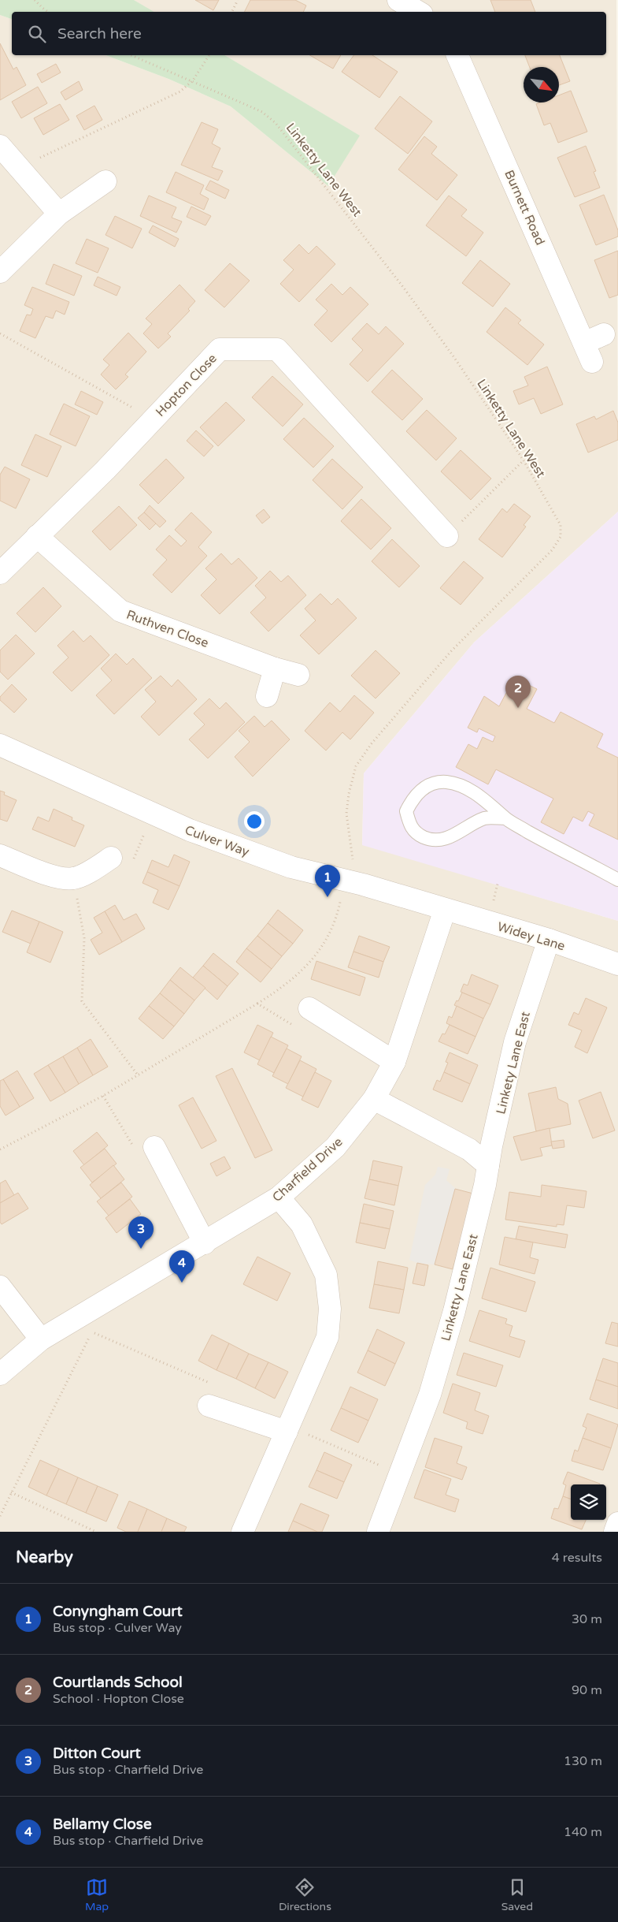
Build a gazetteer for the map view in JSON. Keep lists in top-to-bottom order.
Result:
{
  "streets": {
    "street": [
      "Burnett Road",
      "Hopton Close",
      "Ruthven Close",
      "Culver Way",
      "Widey Lane",
      "Linkety Lane East",
      "Charfield Drive",
      "Linketty Lane East"
    ],
    "path": ["Linketty Lane West"]
  },
  "crossings": [
    ["Linketty Lane West", "Culver Way"],
    ["Hopton Close", "Ruthven Close"],
    ["Culver Way", "Widey Lane"],
    ["Culver Way", "Charfield Drive"],
    ["Widey Lane", "Linkety Lane East"],
    ["Widey Lane", "Charfield Drive"],
    ["Linkety Lane East", "Linketty Lane East"]
  ],
  "north": "bottom right",
  "page": {
    "search": "Search here",
    "pins": [
      "2",
      "1",
      "3",
      "4"
    ],
    "heading": ["Nearby", "4 results"],
    "list": [
      {
        "mark": "1",
        "name": "Conyngham Court",
        "note": "Bus stop · Culver Way",
        "value": "30 m"
      },
      {
        "mark": "2",
        "name": "Courtlands School",
        "note": "School · Hopton Close",
        "value": "90 m"
      },
      {
        "mark": "3",
        "name": "Ditton Court",
        "note": "Bus stop · Charfield Drive",
        "value": "130 m"
      },
      {
        "mark": "4",
        "name": "Bellamy Close",
        "note": "Bus stop · Charfield Drive",
        "value": "140 m"
      }
    ],
    "nav": ["Map", "Directions", "Saved"]
  }
}
